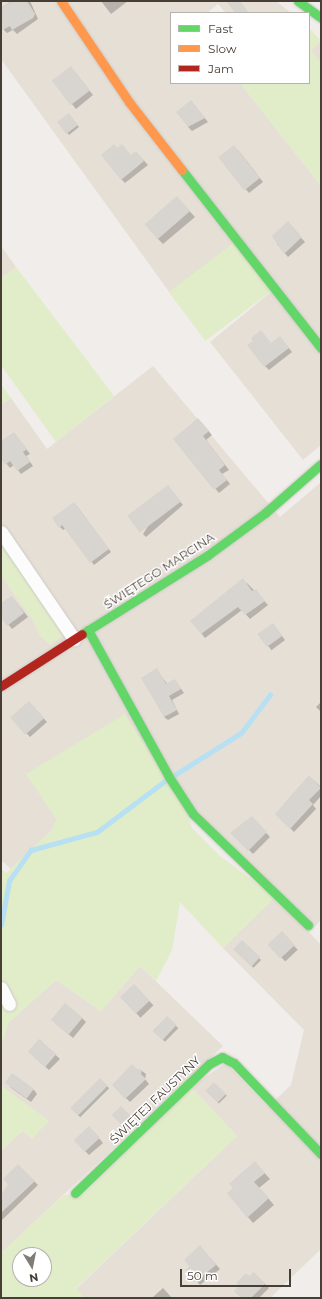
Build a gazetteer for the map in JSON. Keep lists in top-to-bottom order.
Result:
{
  "streets": {
    "street": ["ŚWIĘTEGO MARCINA", "ŚWIĘTEJ FAUSTYNY"]
  },
  "legend": ["Fast", "Slow", "Jam"],
  "scale_bar": "50 m",
  "north": "bottom"
}
